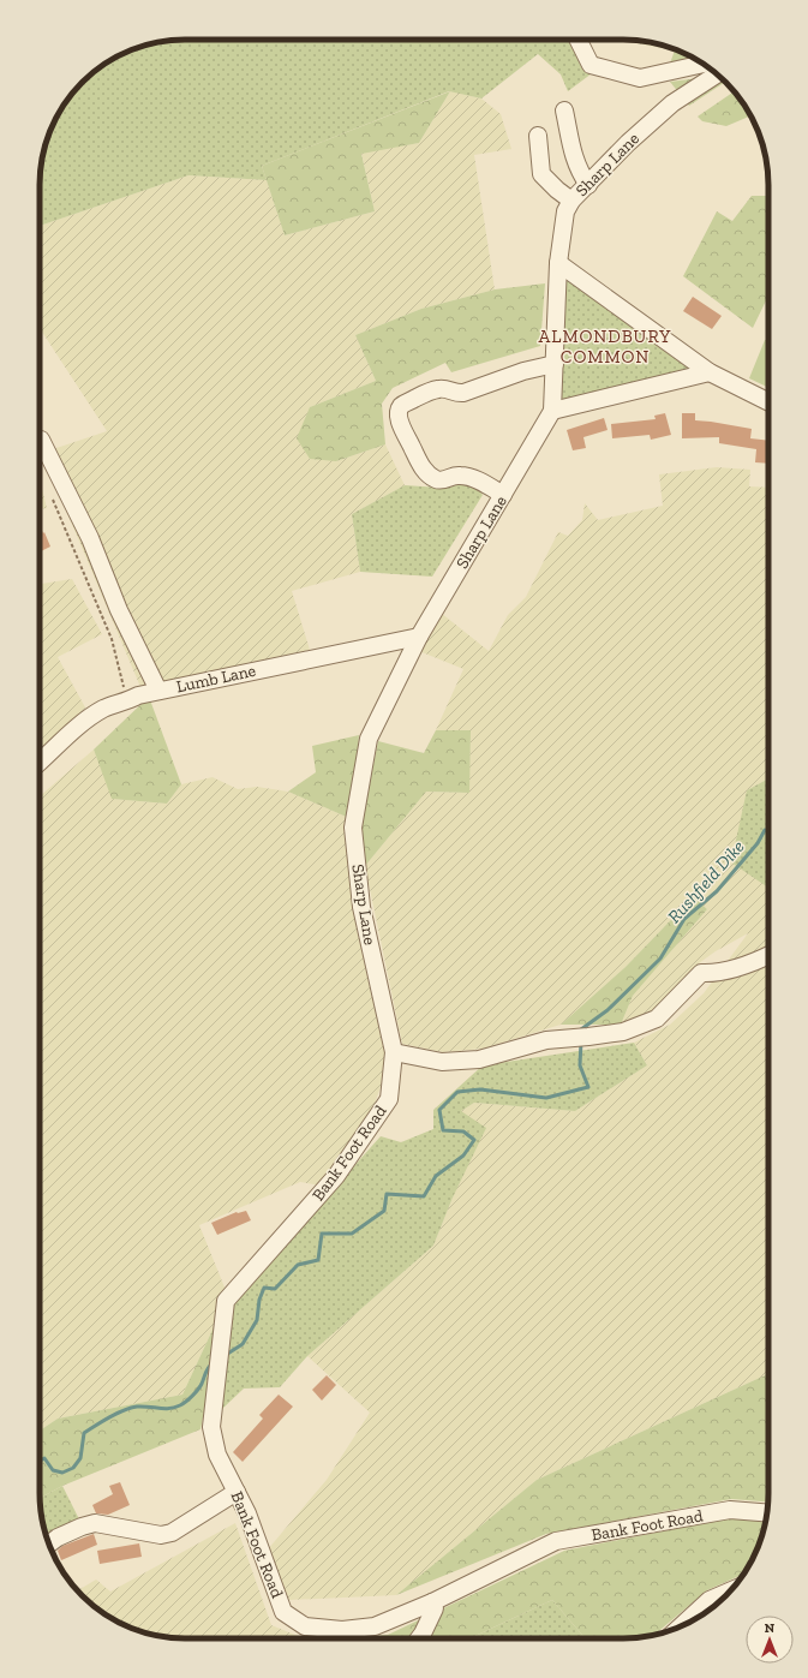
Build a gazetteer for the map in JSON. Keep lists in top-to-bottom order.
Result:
{
  "streets": {
    "street": ["Sharp Lane", "Lumb Lane", "Bank Foot Road"]
  },
  "crossings": [
    ["Sharp Lane", "Lumb Lane"],
    ["Sharp Lane", "Bank Foot Road"]
  ],
  "districts": ["ALMONDBURY COMMON"],
  "water": ["Rushfield Dike"],
  "north": "top"
}
